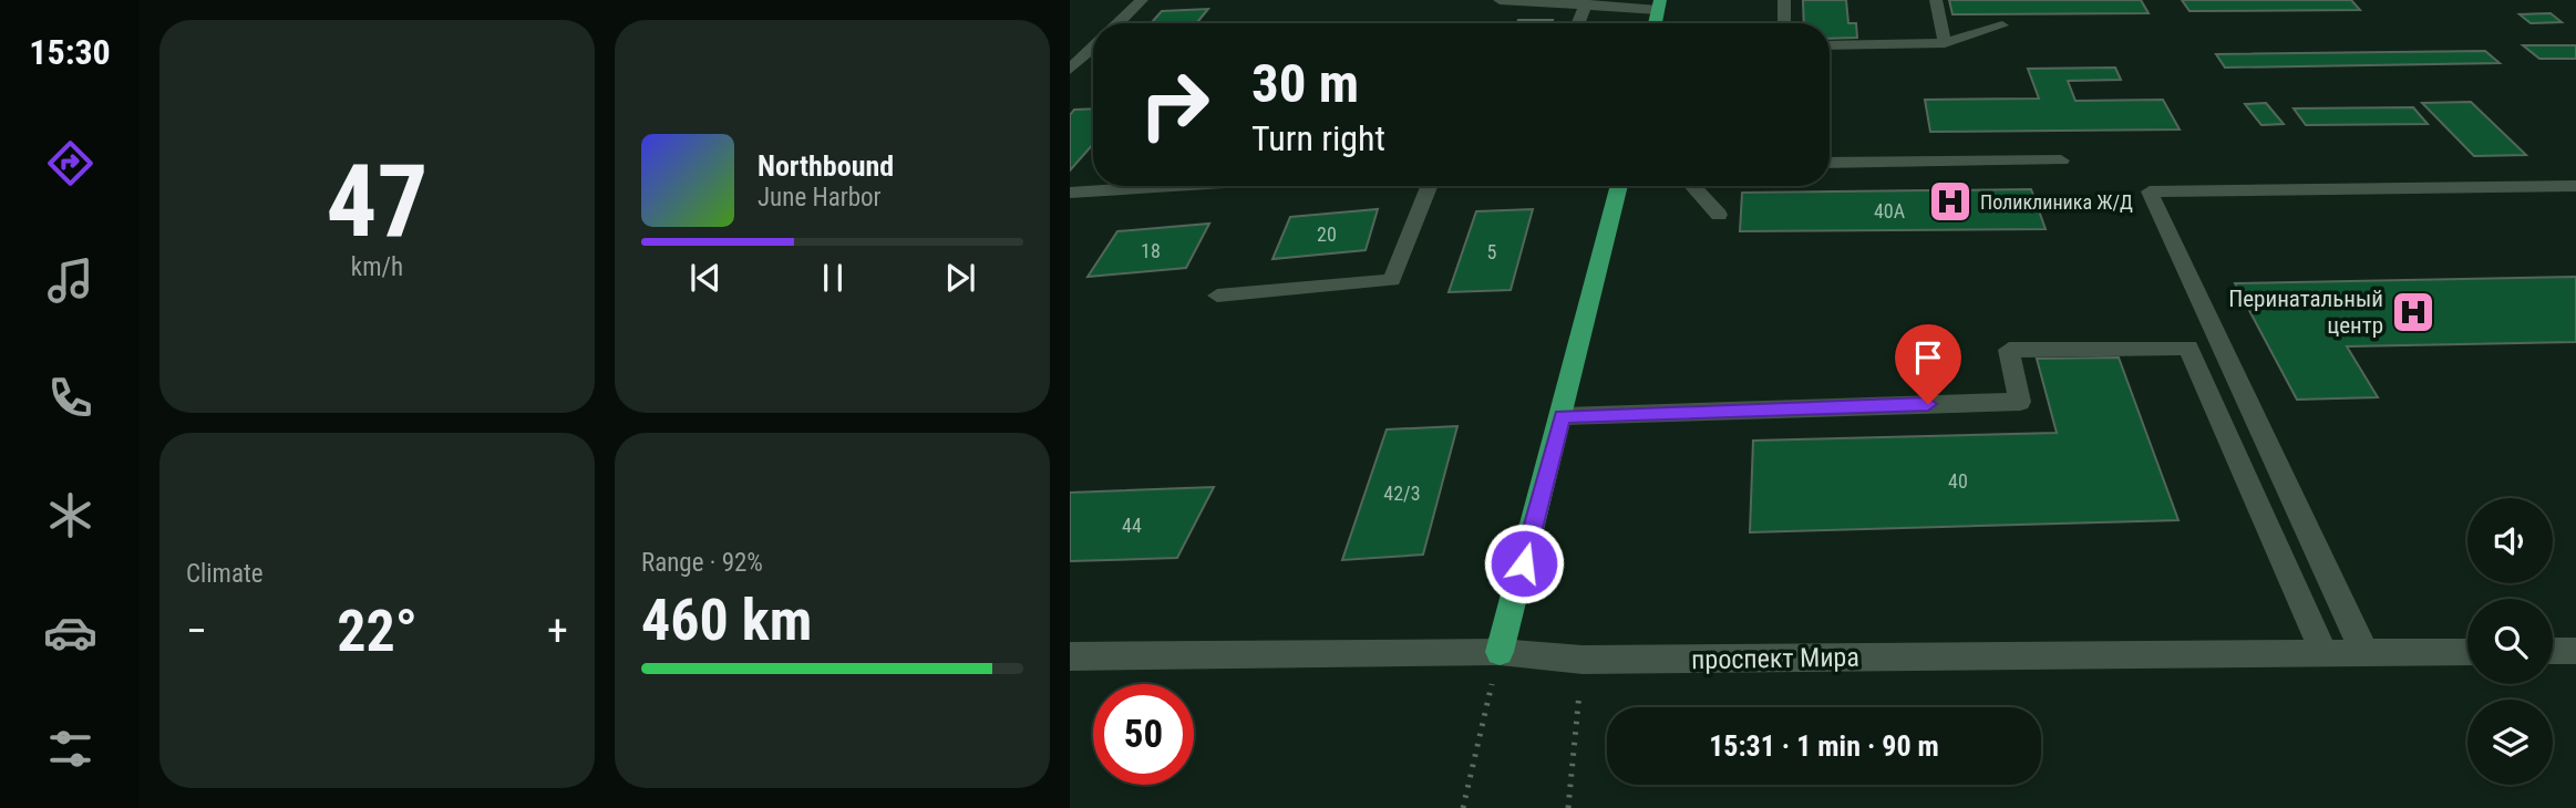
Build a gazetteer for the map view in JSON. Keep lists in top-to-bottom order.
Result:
{
  "streets": {
    "street": ["проспект Мира"]
  },
  "places": {
    "hospital": ["Поликлиника Ж/Д", "Перинатальный центр"]
  },
  "house_numbers": [
    "40А",
    "20",
    "18",
    "5",
    "40",
    "42/3",
    "44"
  ],
  "page": {
    "tabs": "15:30",
    "tile": [
      ["47", "km/h"],
      "Climate",
      ["Range · 92%", "460 km"]
    ],
    "turn": ["30 m", "Turn right"],
    "song": ["Northbound", "June Harbor"],
    "heat": ["−", "22°", "+"],
    "limit": "50",
    "trip": "15:31 · 1 min · 90 m"
  }
}
